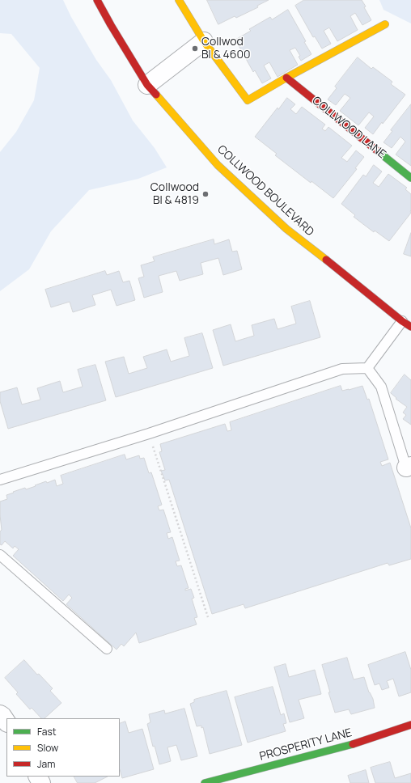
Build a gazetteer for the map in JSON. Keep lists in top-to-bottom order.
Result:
{
  "streets": {
    "street": ["COLLWOOD LANE", "COLLWOOD BOULEVARD", "PROSPERITY LANE"]
  },
  "places": ["Collwod Bl & 4600", "Collwood Bl & 4819"],
  "legend": ["Fast", "Slow", "Jam"]
}
